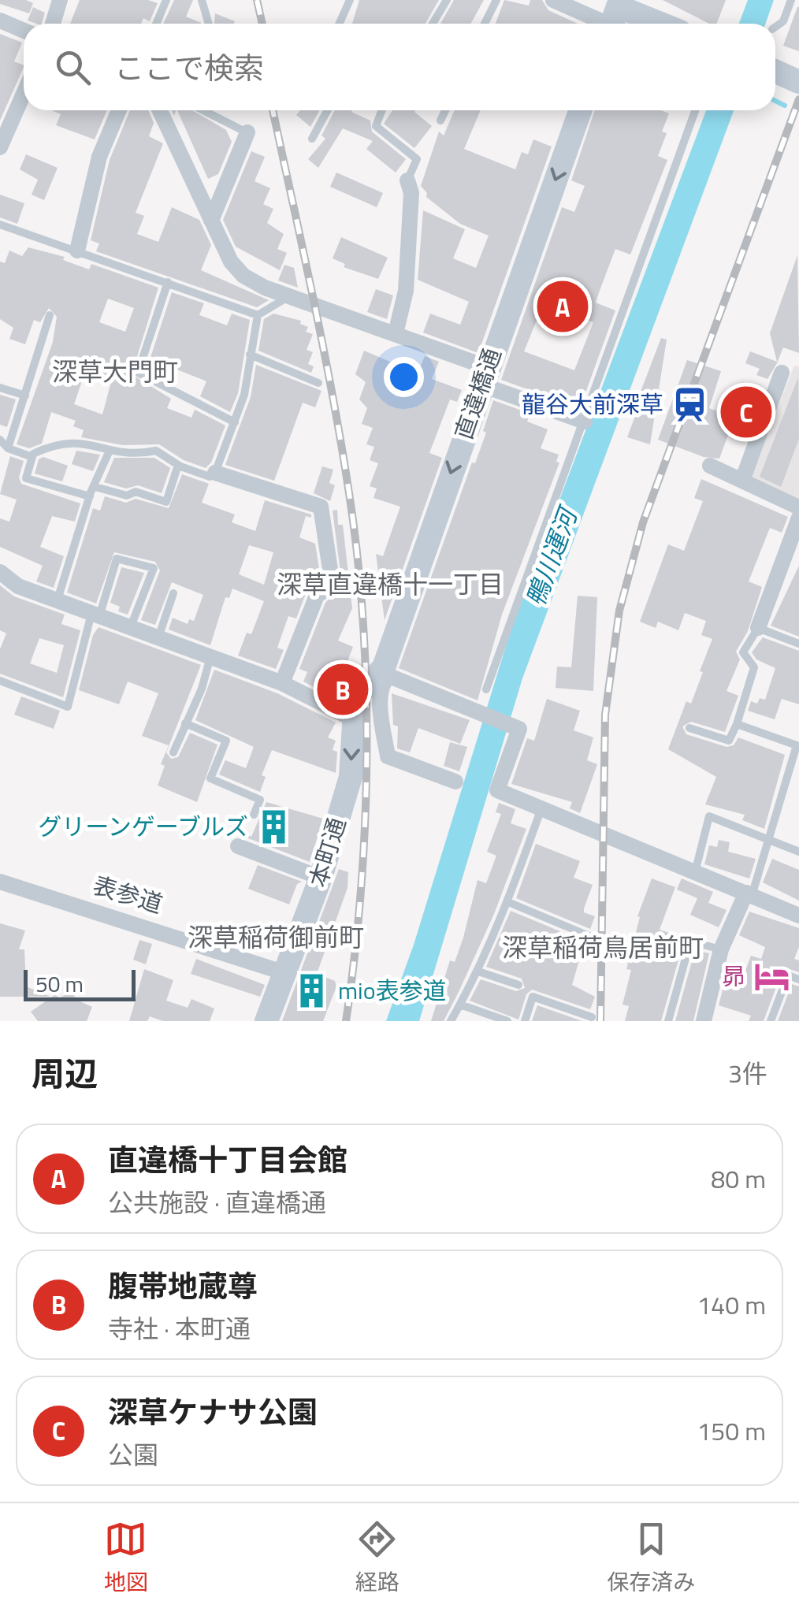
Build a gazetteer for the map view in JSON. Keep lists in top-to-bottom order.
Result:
{
  "streets": {
    "main road": ["直違橋通", "本町通"],
    "street": ["表参道"]
  },
  "crossings": [
    ["直違橋通", "本町通"],
    ["本町通", "表参道"]
  ],
  "one_way": ["直違橋通", "本町通"],
  "districts": [
    "深草大門町",
    "深草直違橋十一丁目",
    "深草稲荷御前町",
    "深草稲荷鳥居前町"
  ],
  "water": ["鴨川運河"],
  "places": {
    "station": ["龍谷大前深草"],
    "building": ["グリーンゲーブルズ", "mio表参道"],
    "hotel": ["昴"]
  },
  "scale_bar": "50 m",
  "page": {
    "search": "ここで検索",
    "pins": ["A", "C", "B"],
    "scale": "50 m",
    "heading": ["周辺", "3件"],
    "list": [
      {
        "mark": "A",
        "name": "直違橋十丁目会館",
        "note": "公共施設 · 直違橋通",
        "value": "80 m"
      },
      {
        "mark": "B",
        "name": "腹帯地蔵尊",
        "note": "寺社 · 本町通",
        "value": "140 m"
      },
      {
        "mark": "C",
        "name": "深草ケナサ公園",
        "note": "公園",
        "value": "150 m"
      }
    ],
    "nav": ["地図", "経路", "保存済み"]
  }
}
